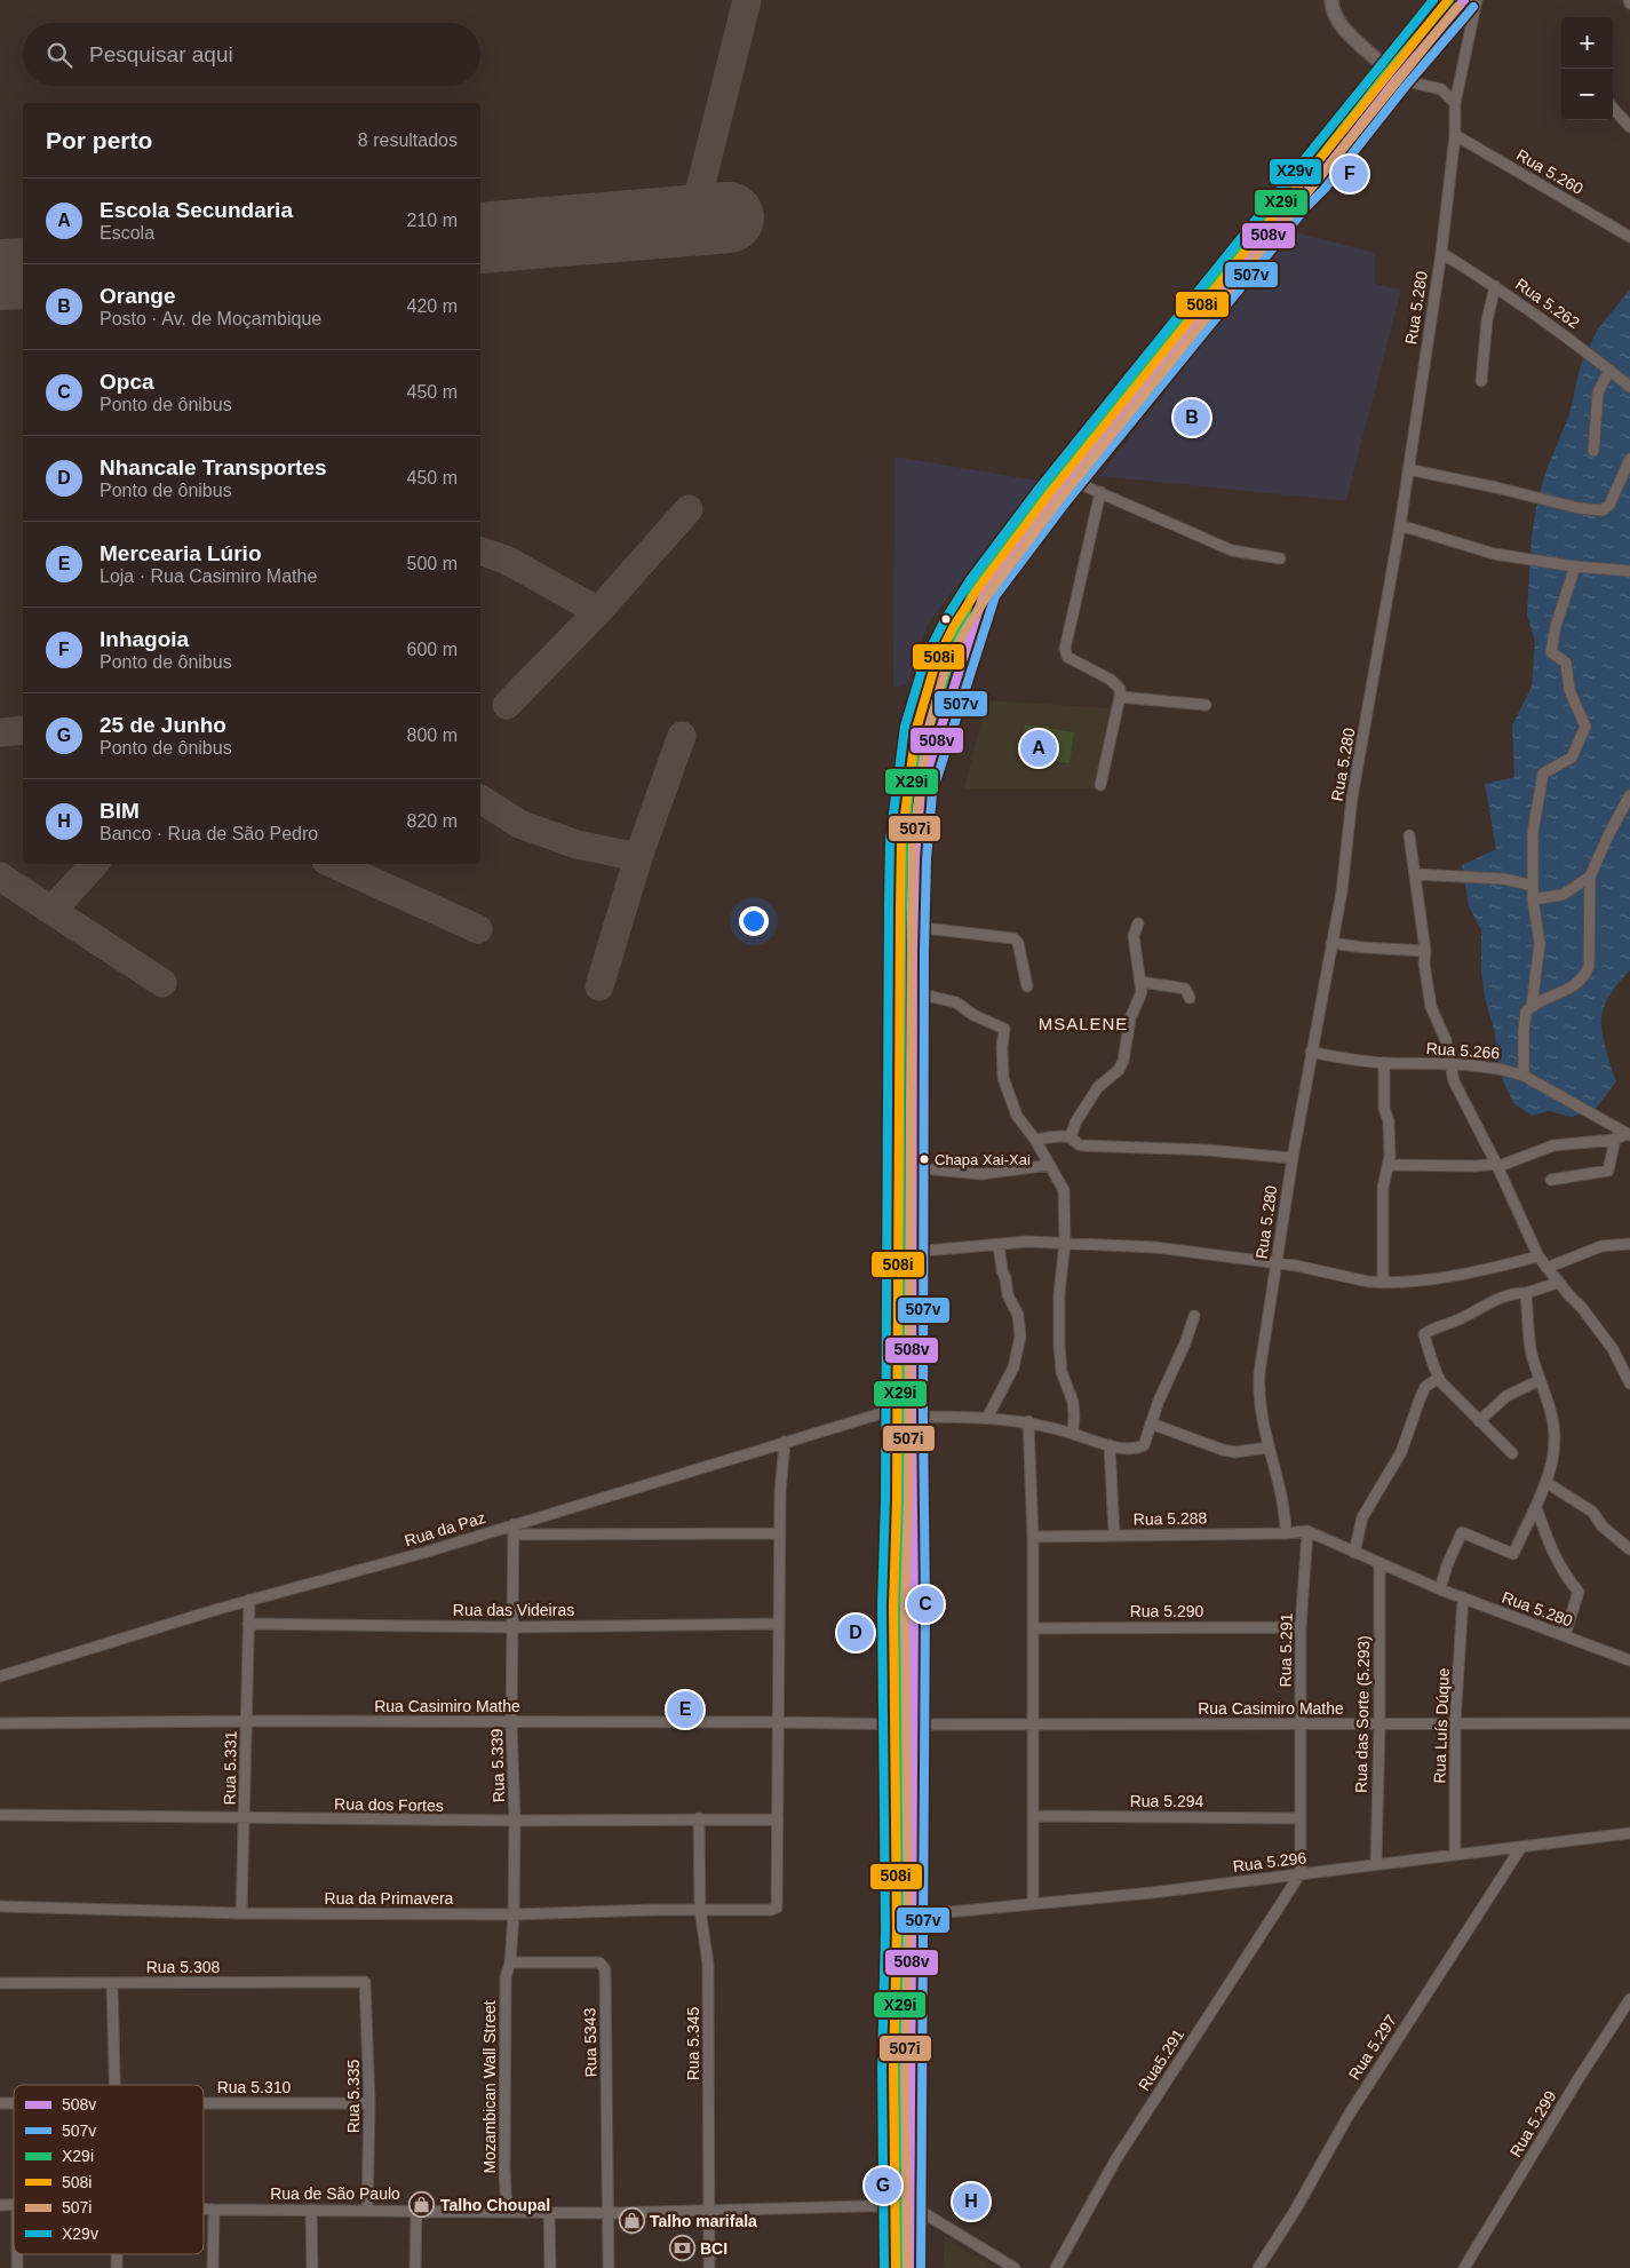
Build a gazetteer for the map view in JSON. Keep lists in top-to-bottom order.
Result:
{
  "streets": {
    "street": [
      "Rua 5.260",
      "Rua 5.262",
      "Rua 5.280",
      "Rua 5.266",
      "Rua 5.288",
      "Rua da Paz",
      "Rua das Videiras",
      "Rua 5.290",
      "Rua 5.291",
      "Rua Casimiro Mathe",
      "Rua das Sorte (5.293)",
      "Rua Luís Dúque",
      "Rua 5.339",
      "Rua 5.331",
      "Rua 5.294",
      "Rua dos Fortes",
      "Rua 5.296",
      "Rua da Primavera",
      "Rua 5.308",
      "Rua 5343",
      "Rua 5.345",
      "Rua 5.297",
      "Rua5.291",
      "Rua 5.310",
      "Mozambican Wall Street",
      "Rua 5.335",
      "Rua 5.299",
      "Rua de São Paulo"
    ]
  },
  "crossings": [
    ["Rua 5.260", "Rua 5.280"],
    ["Rua 5.262", "Rua 5.280"],
    ["Rua 5.280", "Rua 5.266"],
    ["Rua 5.280", "Rua 5.288"],
    ["Rua 5.280", "Rua 5.291"],
    ["Rua 5.280", "Rua das Sorte (5.293)"],
    ["Rua 5.280", "Rua Luís Dúque"],
    ["Rua 5.288", "Rua 5.291"],
    ["Rua da Paz", "Rua 5.339"],
    ["Rua da Paz", "Rua 5.331"],
    ["Rua das Videiras", "Rua 5.339"],
    ["Rua das Videiras", "Rua 5.331"],
    ["Rua 5.290", "Rua 5.291"],
    ["Rua 5.291", "Rua Casimiro Mathe"],
    ["Rua 5.291", "Rua 5.294"],
    ["Rua 5.291", "Rua 5.296"],
    ["Rua 5.291", "Rua5.291"],
    ["Rua Casimiro Mathe", "Rua das Sorte (5.293)"],
    ["Rua Casimiro Mathe", "Rua Luís Dúque"],
    ["Rua Casimiro Mathe", "Rua 5.339"],
    ["Rua Casimiro Mathe", "Rua 5.331"],
    ["Rua das Sorte (5.293)", "Rua 5.296"],
    ["Rua Luís Dúque", "Rua 5.296"],
    ["Rua 5.339", "Rua dos Fortes"],
    ["Rua 5.339", "Rua da Primavera"],
    ["Rua 5.339", "Rua 5343"],
    ["Rua 5.339", "Mozambican Wall Street"],
    ["Rua 5.331", "Rua dos Fortes"],
    ["Rua 5.331", "Rua da Primavera"],
    ["Rua dos Fortes", "Rua da Primavera"],
    ["Rua dos Fortes", "Rua 5.345"],
    ["Rua 5.296", "Rua 5.297"],
    ["Rua 5.296", "Rua5.291"],
    ["Rua da Primavera", "Rua 5.345"],
    ["Rua 5.308", "Rua 5.335"],
    ["Rua 5343", "Mozambican Wall Street"],
    ["Rua 5343", "Rua de São Paulo"],
    ["Rua 5.345", "Rua de São Paulo"],
    ["Rua 5.310", "Rua 5.335"],
    ["Mozambican Wall Street", "Rua de São Paulo"],
    ["Rua 5.335", "Rua de São Paulo"]
  ],
  "districts": ["MSALENE"],
  "places": {
    "other": ["Chapa Xai-Xai"],
    "shop": ["Talho Choupal", "Talho marifala"],
    "bank": ["BCI"]
  },
  "lines": [
    "transit line 508v",
    "transit line X29i",
    "transit line 508i",
    "transit line X29v",
    "transit line 507v",
    "transit line 507i"
  ],
  "legend": [
    "508v",
    "507v",
    "X29i",
    "508i",
    "507i",
    "X29v"
  ],
  "page": {
    "map_buttons": ["+", "−"],
    "search": "Pesquisar aqui",
    "heading": ["Por perto", "8 resultados"],
    "pins": [
      "F",
      "B",
      "A",
      "C",
      "D",
      "E",
      "G",
      "H"
    ],
    "list": [
      {
        "mark": "A",
        "name": "Escola Secundaria",
        "note": "Escola",
        "value": "210 m"
      },
      {
        "mark": "B",
        "name": "Orange",
        "note": "Posto · Av. de Moçambique",
        "value": "420 m"
      },
      {
        "mark": "C",
        "name": "Opca",
        "note": "Ponto de ônibus",
        "value": "450 m"
      },
      {
        "mark": "D",
        "name": "Nhancale Transportes",
        "note": "Ponto de ônibus",
        "value": "450 m"
      },
      {
        "mark": "E",
        "name": "Mercearia Lúrio",
        "note": "Loja · Rua Casimiro Mathe",
        "value": "500 m"
      },
      {
        "mark": "F",
        "name": "Inhagoia",
        "note": "Ponto de ônibus",
        "value": "600 m"
      },
      {
        "mark": "G",
        "name": "25 de Junho",
        "note": "Ponto de ônibus",
        "value": "800 m"
      },
      {
        "mark": "H",
        "name": "BIM",
        "note": "Banco · Rua de São Pedro",
        "value": "820 m"
      }
    ]
  }
}
